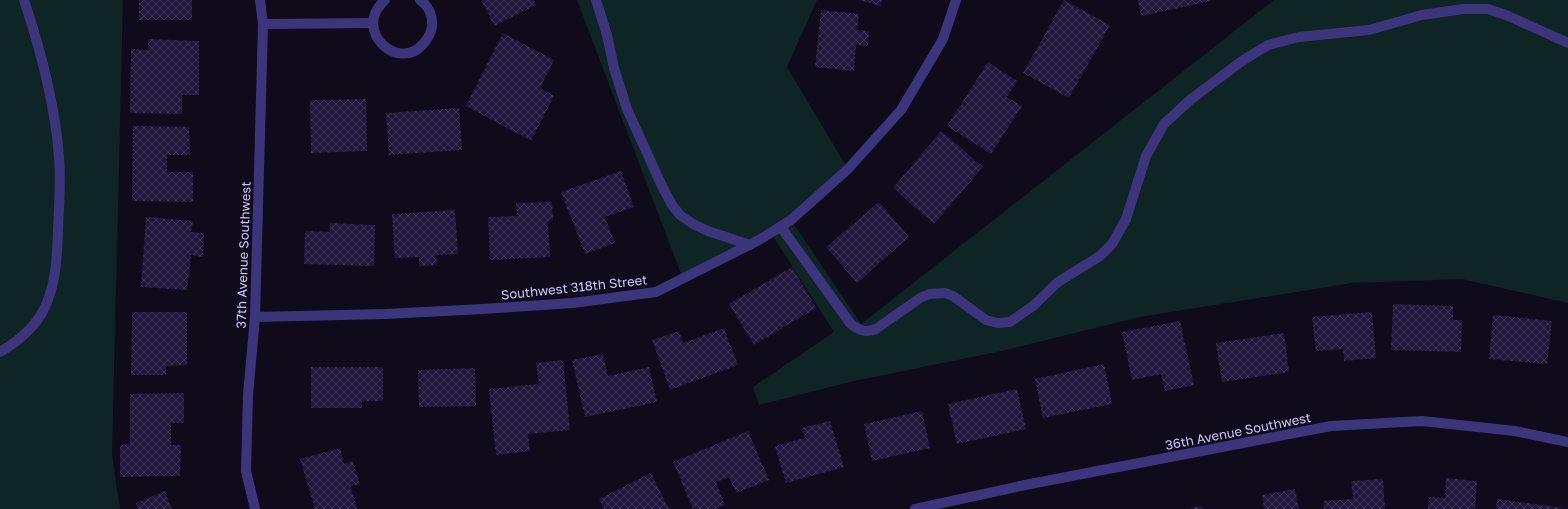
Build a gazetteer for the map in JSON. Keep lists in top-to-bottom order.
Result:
{
  "streets": {
    "street": ["37th Avenue Southwest", "Southwest 318th Street", "36th Avenue Southwest"]
  },
  "crossings": [
    ["37th Avenue Southwest", "Southwest 318th Street"]
  ]
}
